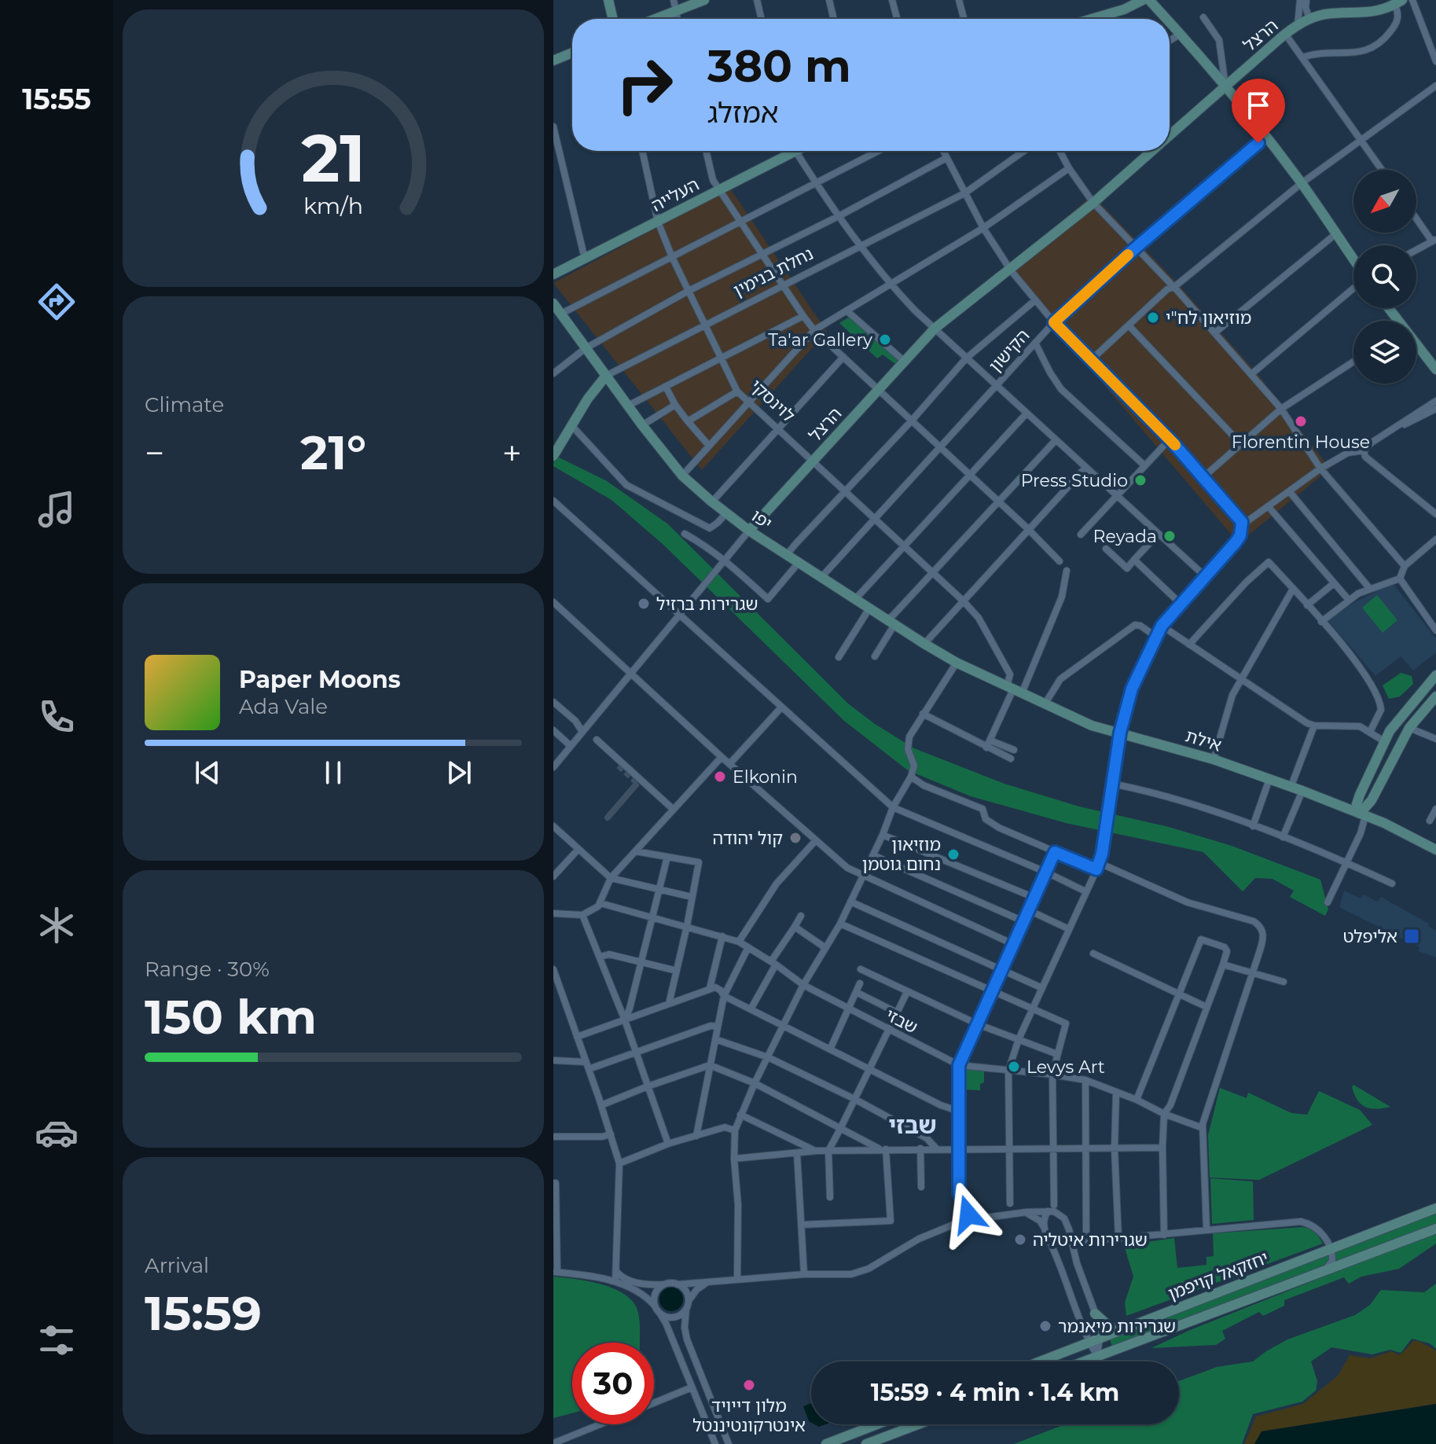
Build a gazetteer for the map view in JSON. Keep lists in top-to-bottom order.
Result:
{
  "streets": {
    "street": [
      "הרצל",
      "העלייה",
      "נחלת בנימין",
      "הקישון",
      "לוינסקי",
      "יפו",
      "אילת",
      "שבזי",
      "יחזקאל קויפמן"
    ]
  },
  "crossings": [
    ["הרצל", "לוינסקי"],
    ["הרצל", "יפו"],
    ["העלייה", "לוינסקי"],
    ["נחלת בנימין", "לוינסקי"],
    ["נחלת בנימין", "יפו"],
    ["הקישון", "לוינסקי"],
    ["הקישון", "יפו"],
    ["לוינסקי", "יפו"],
    ["לוינסקי", "אילת"],
    ["יפו", "אילת"]
  ],
  "districts": ["שבזי"],
  "places": {
    "other": [
      "מוזיאון לח\"י",
      "Ta'ar Gallery",
      "Florentin House",
      "Press Studio",
      "Reyada",
      "שגרירות ברזיל",
      "Elkonin",
      "קול יהודה",
      "מוזיאון נחום גוטמן",
      "Levys Art",
      "שגרירות איטליה",
      "שגרירות מיאנמר",
      "מלון דייויד אינטרקונטיננטל"
    ],
    "transit": ["אליפלט"]
  },
  "north": "bottom left",
  "page": {
    "tabs": "15:55",
    "turn": ["380 m", "אמזלג"],
    "tile": [
      "Climate",
      ["Range · 30%", "150 km"],
      ["Arrival", "15:59"]
    ],
    "heat": ["−", "21°", "+"],
    "song": ["Paper Moons", "Ada Vale"],
    "limit": "30",
    "trip": "15:59 · 4 min · 1.4 km",
    "gauge": ["21", "km/h"]
  }
}
